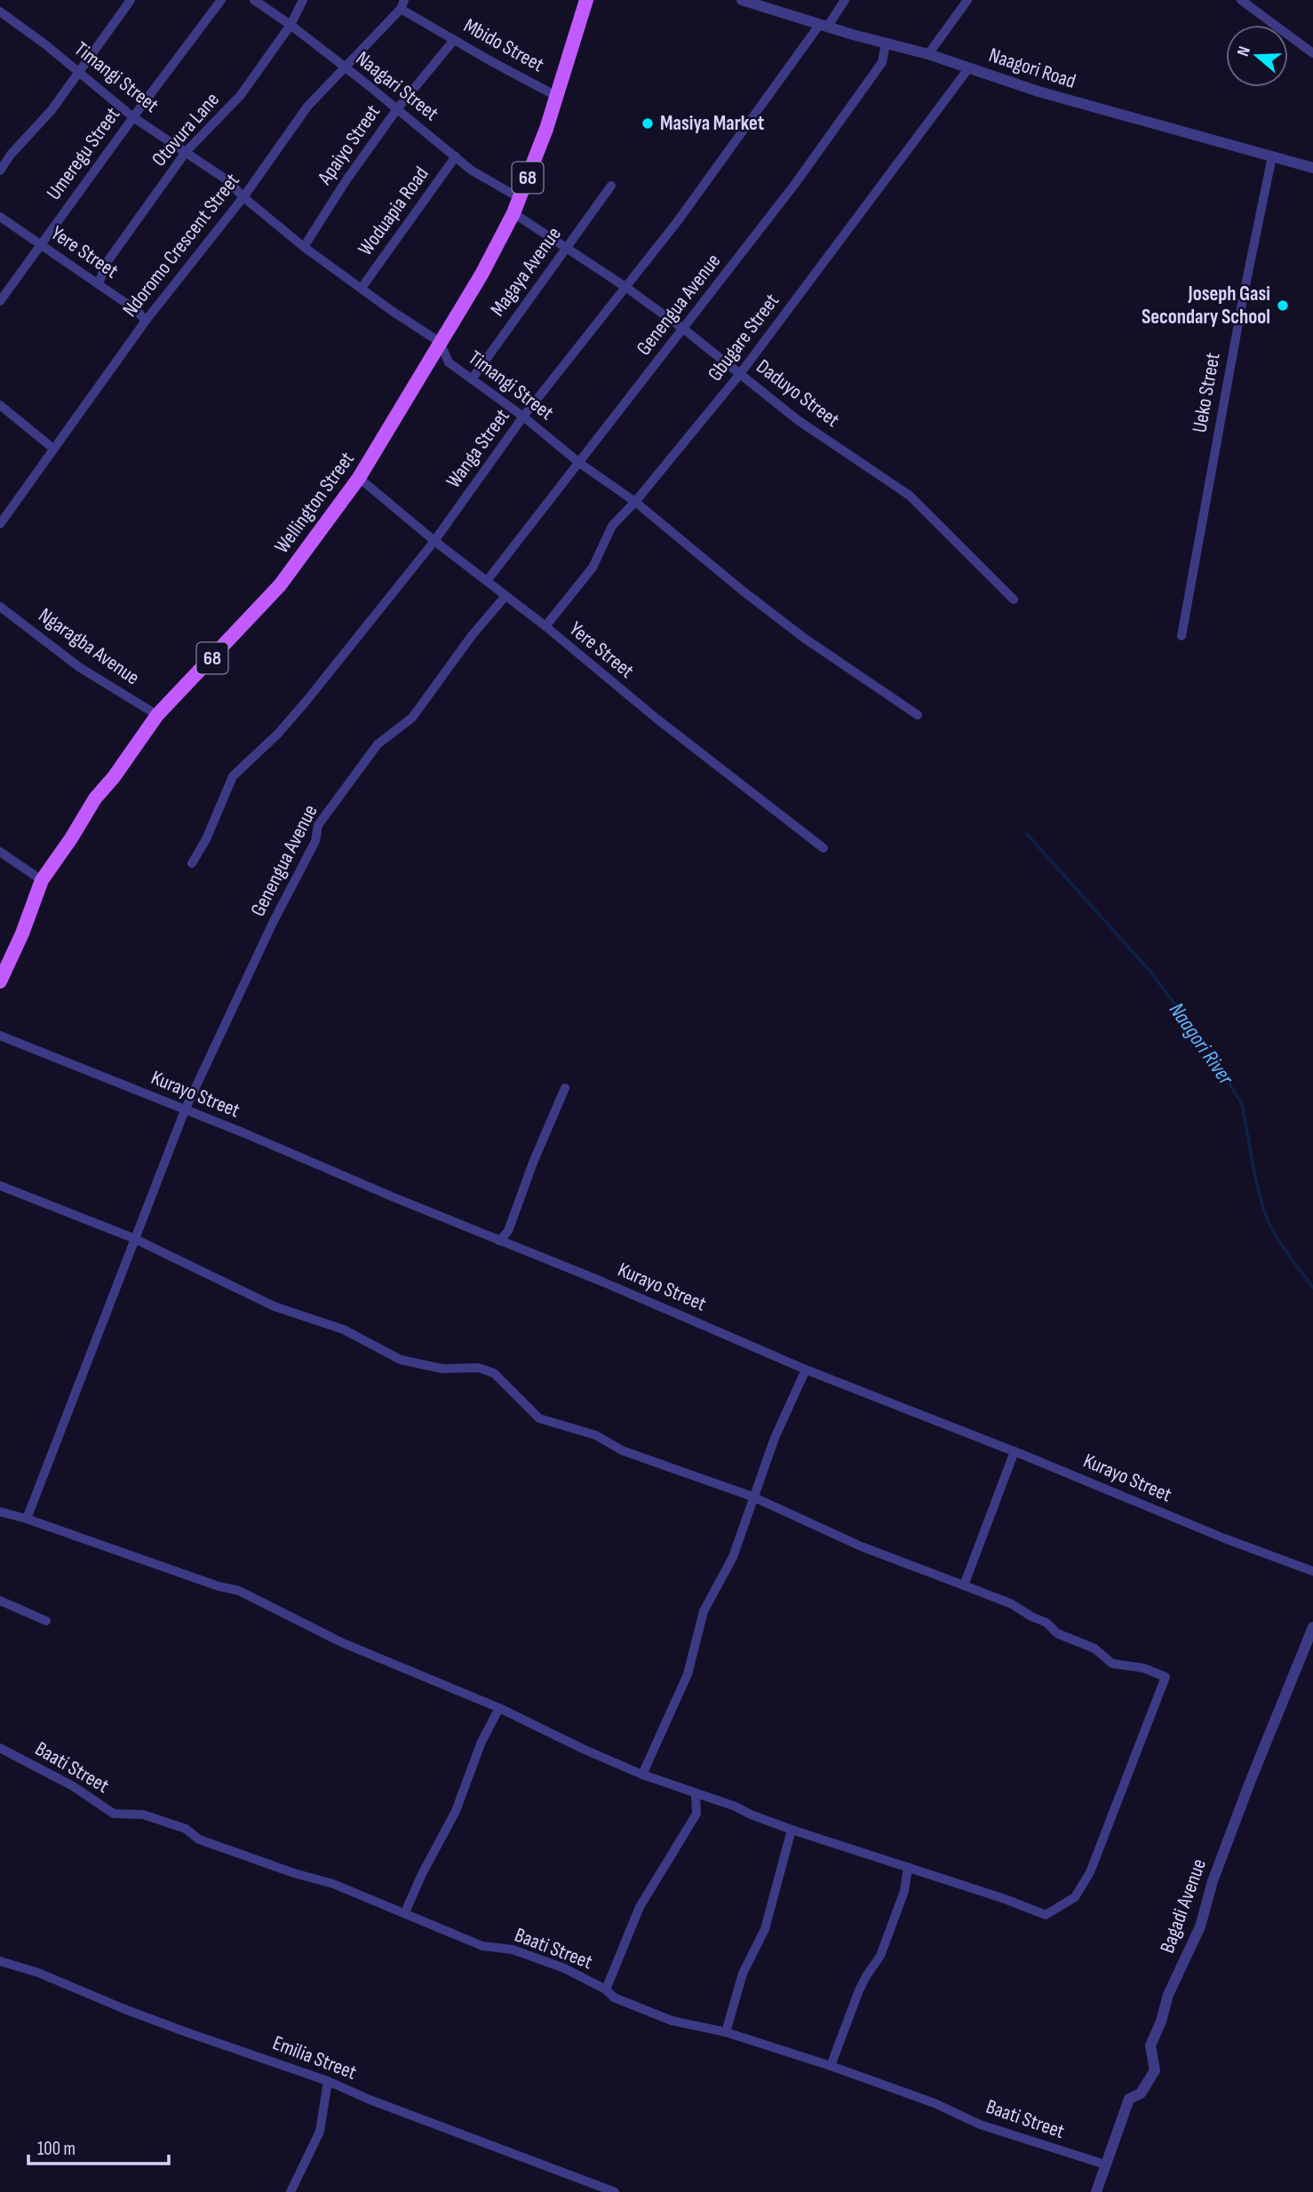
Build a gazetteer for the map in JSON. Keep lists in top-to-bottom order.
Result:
{
  "streets": {
    "main road": ["68", "Wellington Street"],
    "street": [
      "Mbido Street",
      "Naagori Road",
      "Timangi Street",
      "Naagari Street",
      "Otovura Lane",
      "Apaiyo Street",
      "Umeregu Street",
      "Woduapia Road",
      "Ndoromo Crescent Street",
      "Yere Street",
      "Magaya Avenue",
      "Genengua Avenue",
      "Gbugare Street",
      "Ueko Street",
      "Daduyo Street",
      "Wanga Street",
      "Ngaragba Avenue",
      "Kurayo Street",
      "Baati Street",
      "Bagadi Avenue",
      "Emilia Street"
    ]
  },
  "crossings": [
    ["Mbido Street", "Apaiyo Street"],
    ["Mbido Street", "Ndoromo Crescent Street"],
    ["Mbido Street", "Wellington Street"],
    ["Naagori Road", "Genengua Avenue"],
    ["Naagori Road", "Gbugare Street"],
    ["Naagori Road", "Ueko Street"],
    ["Naagori Road", "Wanga Street"],
    ["Timangi Street", "Otovura Lane"],
    ["Timangi Street", "Apaiyo Street"],
    ["Timangi Street", "Umeregu Street"],
    ["Timangi Street", "Woduapia Road"],
    ["Timangi Street", "Ndoromo Crescent Street"],
    ["Timangi Street", "Magaya Avenue"],
    ["Timangi Street", "Genengua Avenue"],
    ["Timangi Street", "Gbugare Street"],
    ["Timangi Street", "Wanga Street"],
    ["Timangi Street", "Wellington Street"],
    ["Naagari Street", "Otovura Lane"],
    ["Naagari Street", "Apaiyo Street"],
    ["Naagari Street", "Woduapia Road"],
    ["Naagari Street", "Ndoromo Crescent Street"],
    ["Naagari Street", "Wellington Street"],
    ["Otovura Lane", "Yere Street"],
    ["Umeregu Street", "Yere Street"],
    ["Ndoromo Crescent Street", "Yere Street"],
    ["Yere Street", "Genengua Avenue"],
    ["Yere Street", "Gbugare Street"],
    ["Yere Street", "Wanga Street"],
    ["Yere Street", "Wellington Street"],
    ["Magaya Avenue", "Daduyo Street"],
    ["Genengua Avenue", "Daduyo Street"],
    ["Genengua Avenue", "Kurayo Street"],
    ["Gbugare Street", "Daduyo Street"],
    ["Daduyo Street", "Wanga Street"],
    ["Daduyo Street", "Wellington Street"],
    ["Wellington Street", "Ngaragba Avenue"],
    ["Baati Street", "Bagadi Avenue"]
  ],
  "water": ["Naagori River"],
  "places": ["Masiya Market", "Joseph Gasi Secondary School"],
  "scale_bar": "100 m",
  "north": "left"
}
